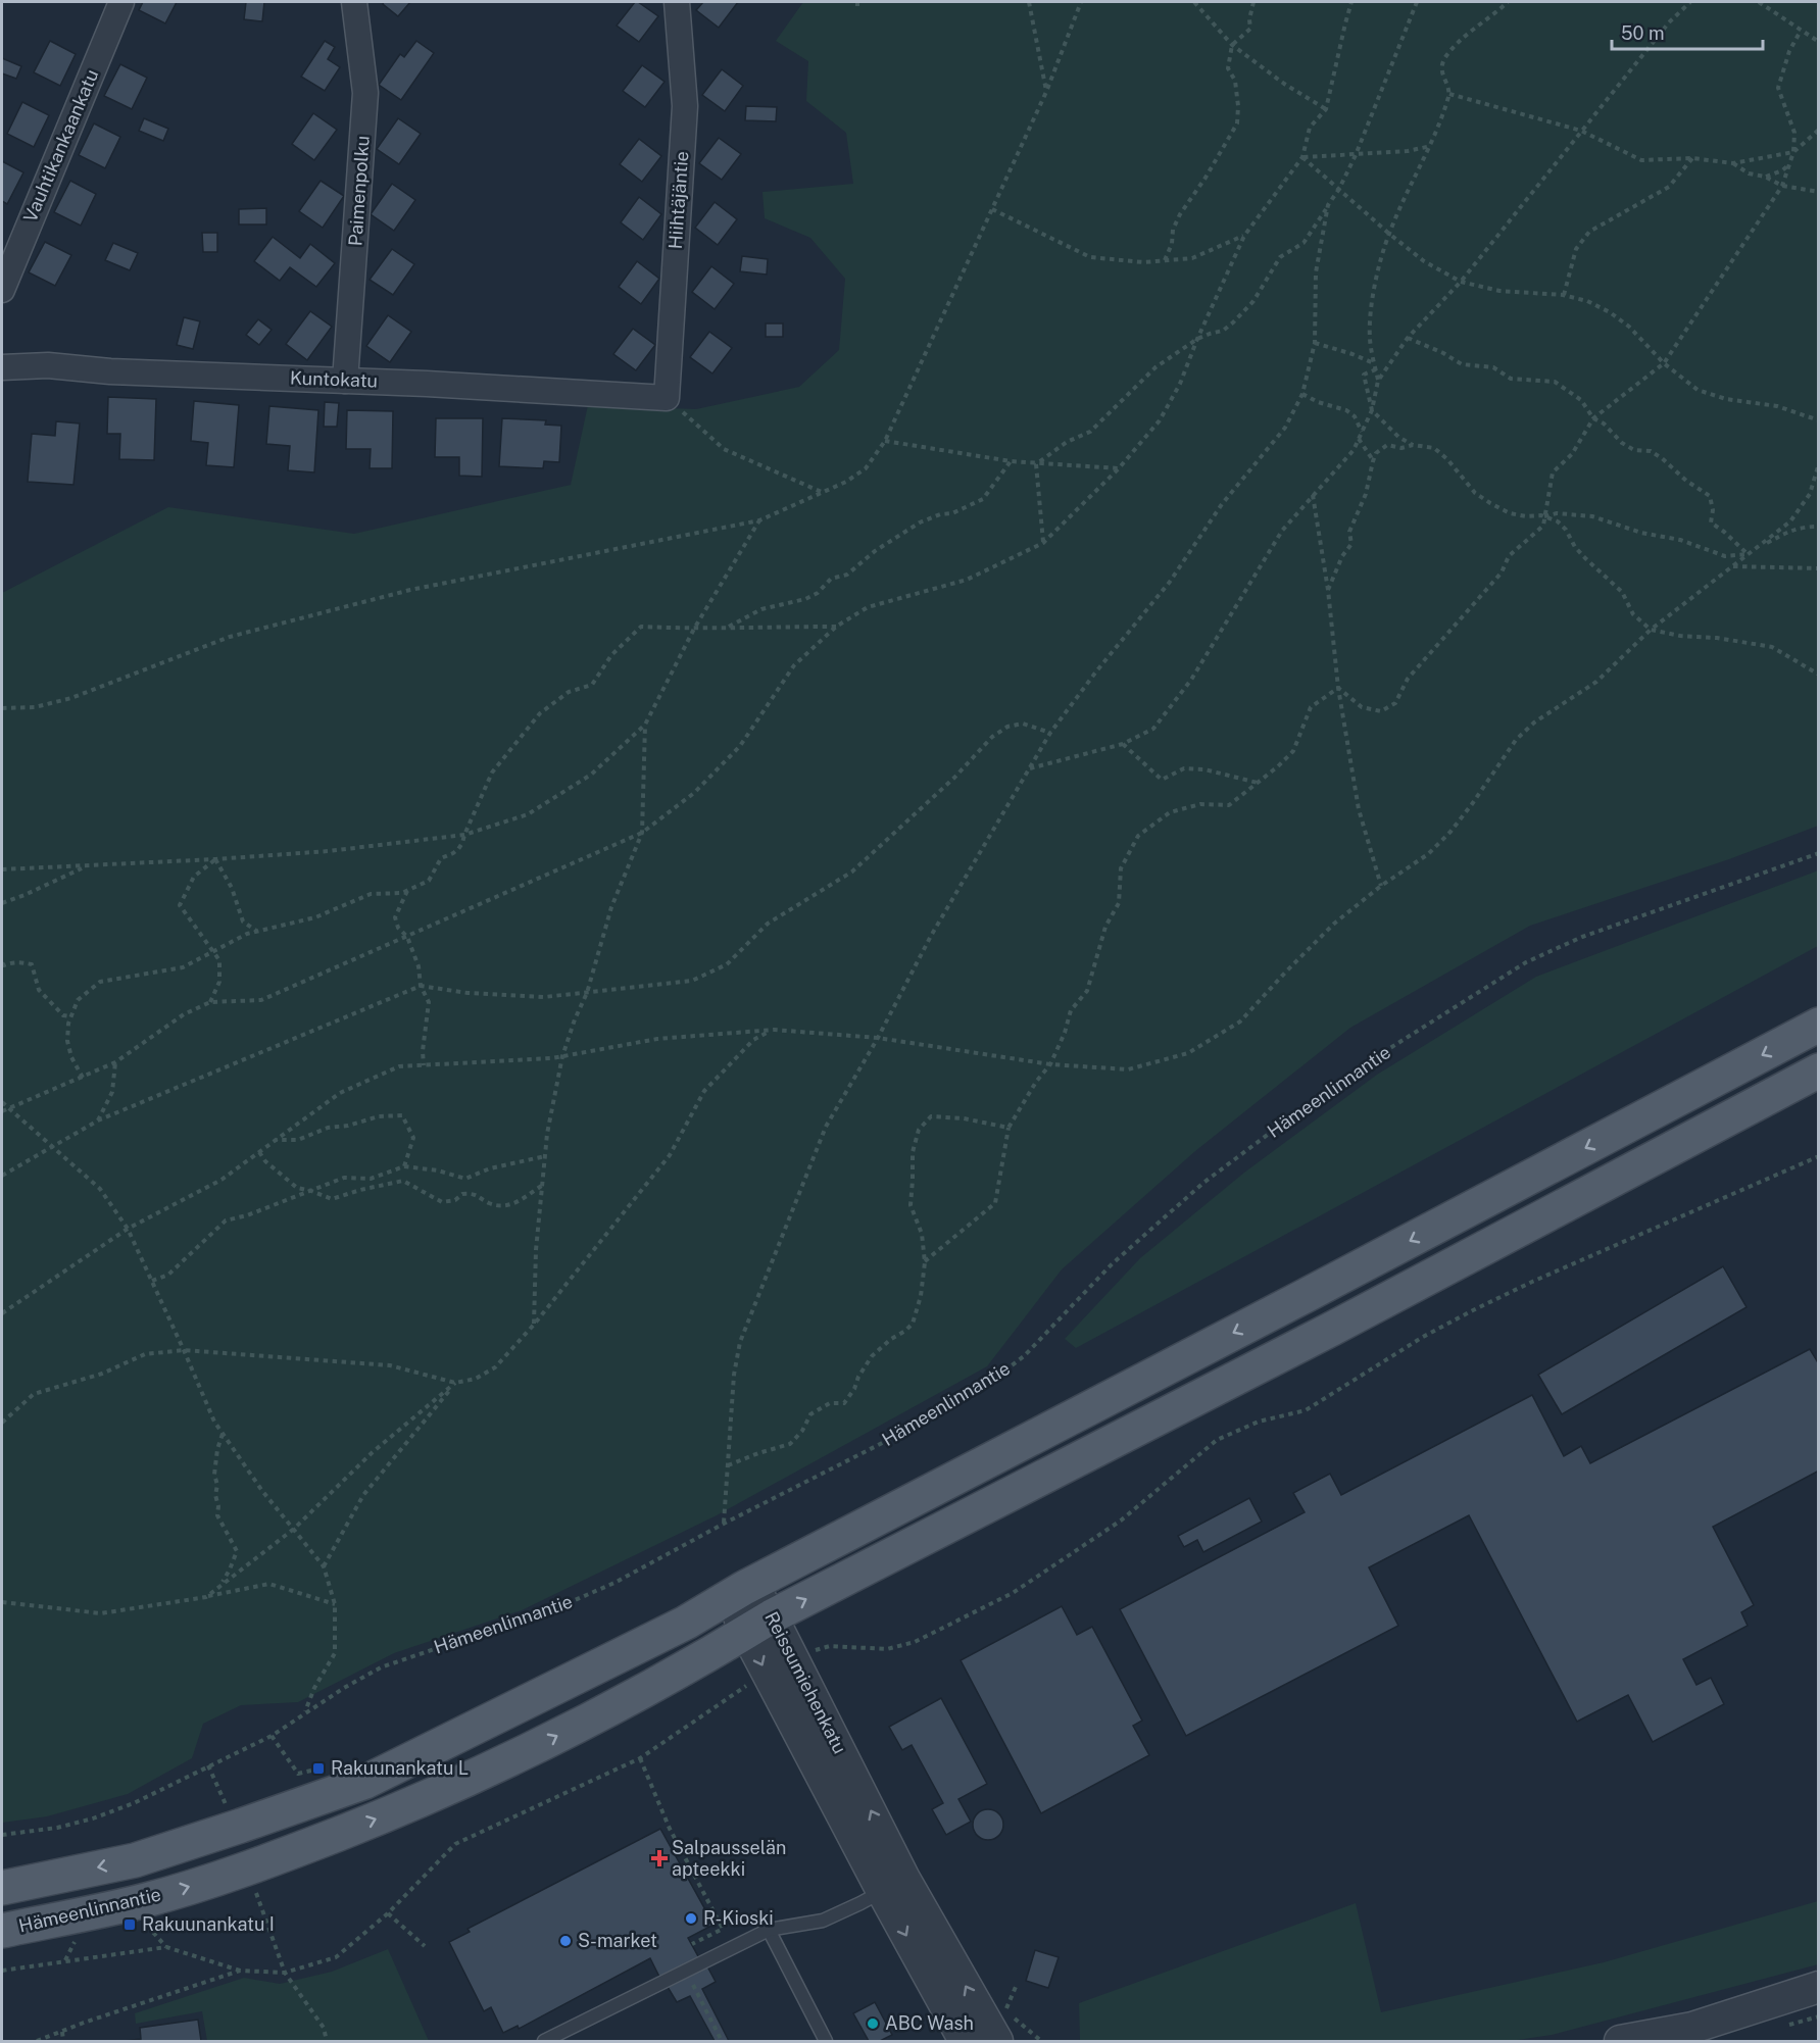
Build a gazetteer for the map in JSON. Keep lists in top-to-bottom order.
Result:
{
  "streets": {
    "main road": ["Hämeenlinnantie"],
    "street": [
      "Vauhtikankaankatu",
      "Paimenpolku",
      "Hiihtäjäntie",
      "Kuntokatu",
      "Reissumiehenkatu"
    ]
  },
  "crossings": [
    ["Paimenpolku", "Kuntokatu"],
    ["Hiihtäjäntie", "Kuntokatu"],
    ["Hämeenlinnantie", "Reissumiehenkatu"]
  ],
  "places": {
    "transit": ["Rakuunankatu L", "Rakuunankatu I"],
    "health": ["Salpausselän apteekki"],
    "other": ["R-Kioski", "S-market", "ABC Wash"]
  },
  "scale_bar": "50 m"
}
